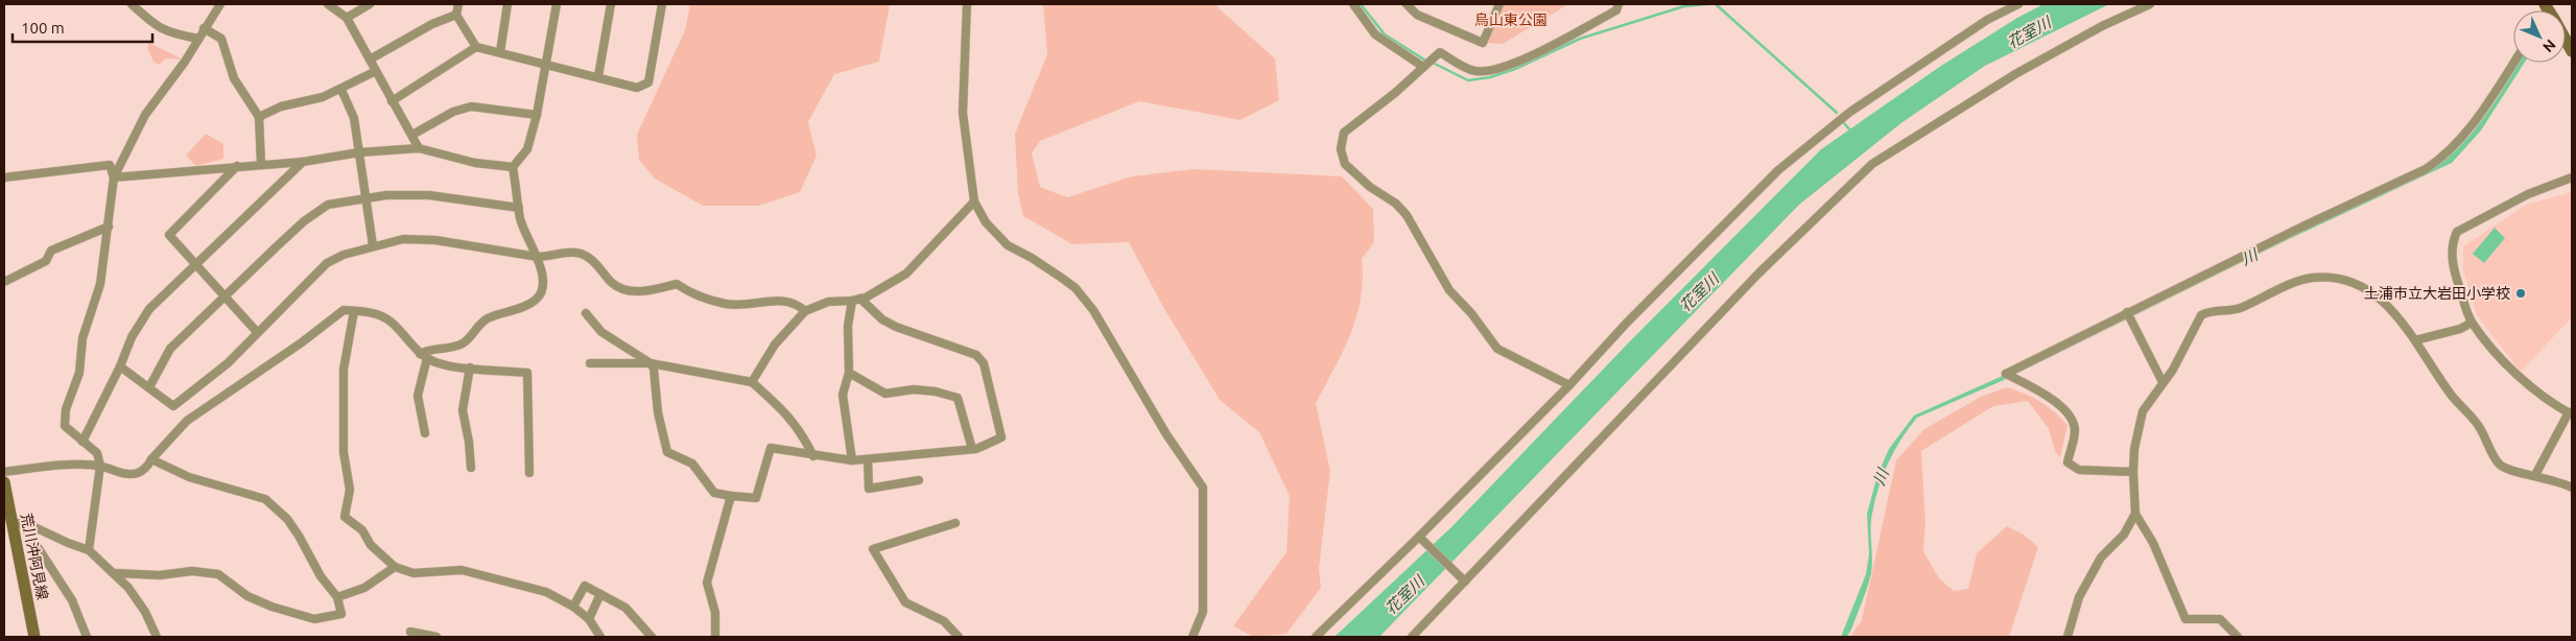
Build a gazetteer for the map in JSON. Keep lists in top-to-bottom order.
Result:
{
  "streets": {
    "main road": ["荒川沖阿見線"]
  },
  "water": ["花室川", "川"],
  "parks": ["烏山東公園"],
  "places": ["土浦市立大岩田小学校"],
  "scale_bar": "100 m",
  "north": "bottom right"
}
